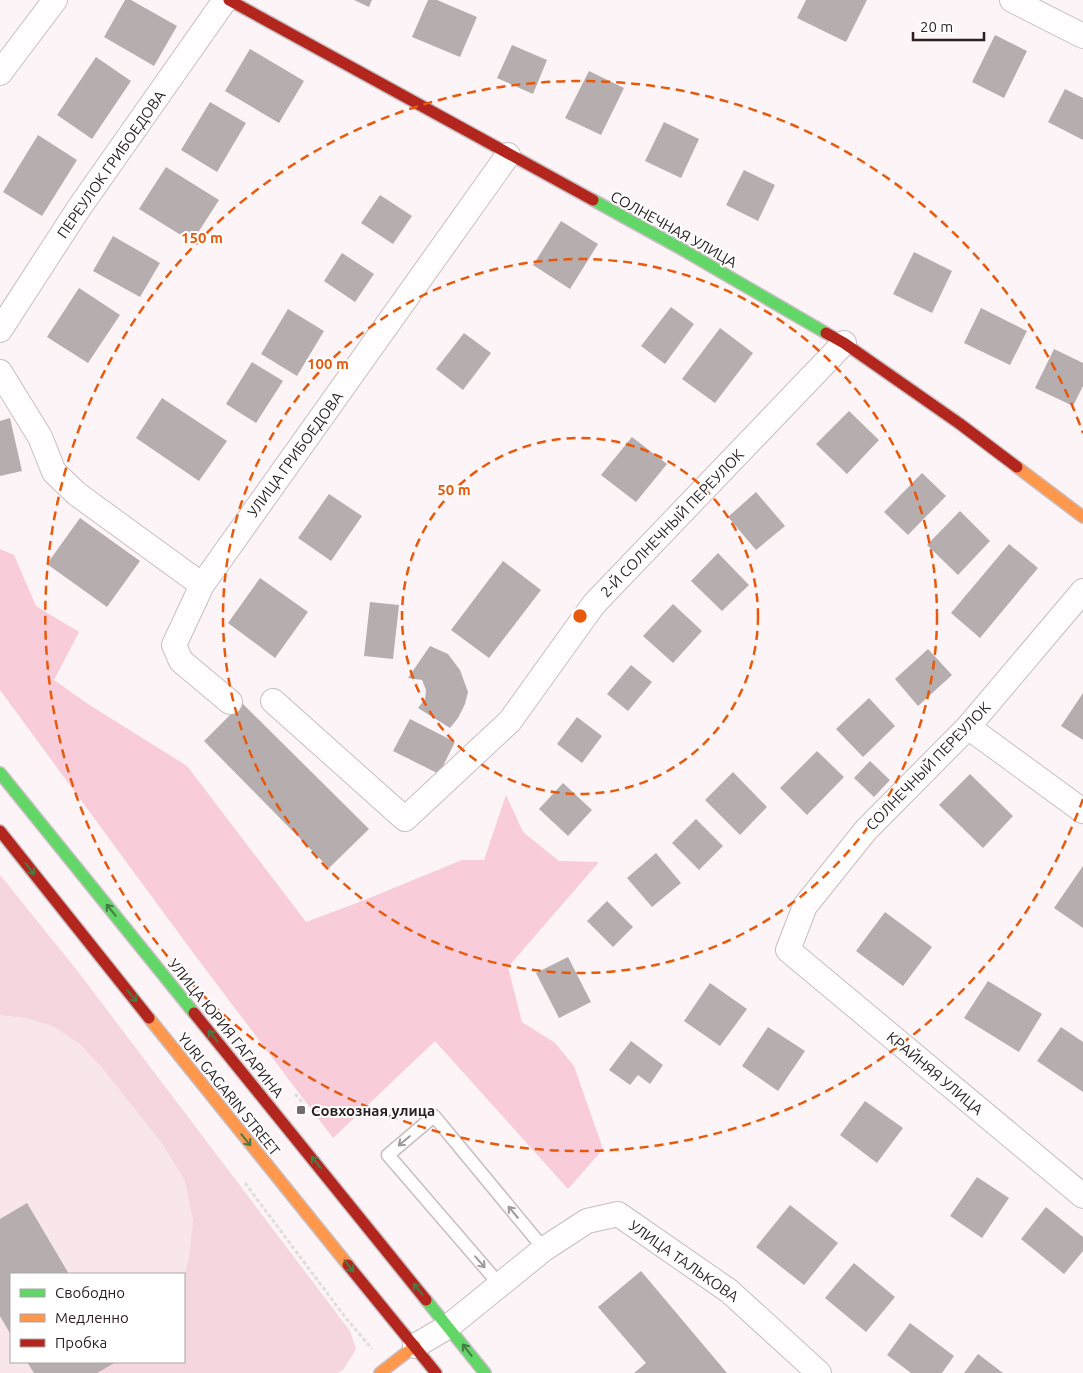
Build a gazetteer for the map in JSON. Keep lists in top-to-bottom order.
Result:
{
  "streets": {
    "main road": ["СОЛНЕЧНАЯ УЛИЦА", "УЛИЦА ЮРИЯ ГАГАРИНА", "YURI GAGARIN STREET"],
    "street": [
      "ПЕРЕУЛОК ГРИБОЕДОВА",
      "УЛИЦА ГРИБОЕДОВА",
      "2-Й СОЛНЕЧНЫЙ ПЕРЕУЛОК",
      "СОЛНЕЧНЫЙ ПЕРЕУЛОК",
      "КРАЙНЯЯ УЛИЦА",
      "УЛИЦА ТАЛЬКОВА"
    ]
  },
  "crossings": [
    ["ПЕРЕУЛОК ГРИБОЕДОВА", "СОЛНЕЧНАЯ УЛИЦА"],
    ["СОЛНЕЧНАЯ УЛИЦА", "УЛИЦА ГРИБОЕДОВА"],
    ["СОЛНЕЧНАЯ УЛИЦА", "2-Й СОЛНЕЧНЫЙ ПЕРЕУЛОК"],
    ["СОЛНЕЧНЫЙ ПЕРЕУЛОК", "КРАЙНЯЯ УЛИЦА"],
    ["УЛИЦА ЮРИЯ ГАГАРИНА", "УЛИЦА ТАЛЬКОВА"],
    ["YURI GAGARIN STREET", "УЛИЦА ТАЛЬКОВА"]
  ],
  "one_way": ["УЛИЦА ЮРИЯ ГАГАРИНА", "YURI GAGARIN STREET"],
  "places": {
    "transit": ["Совхозная улица"]
  },
  "legend": ["Свободно", "Медленно", "Пробка"],
  "scale_bar": "20 m",
  "rings": ["150 m", "100 m", "50 m"]
}
